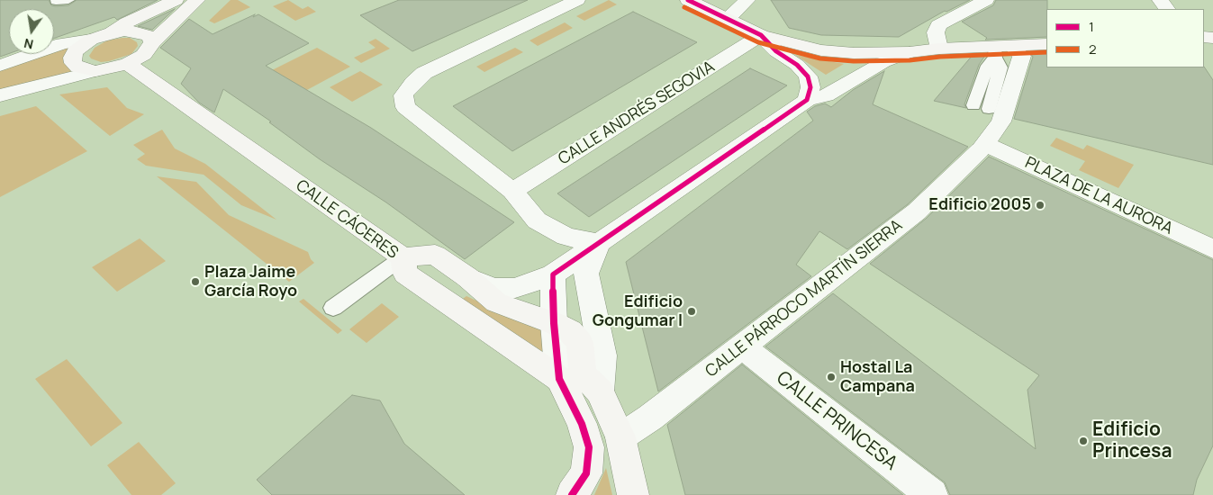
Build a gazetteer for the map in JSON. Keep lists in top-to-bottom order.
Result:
{
  "streets": {
    "main road": ["CALLE CÁCERES"],
    "street": [
      "CALLE ANDRÉS SEGOVIA",
      "PLAZA DE LA AURORA",
      "CALLE PÁRROCO MARTÍN SIERRA",
      "CALLE PRINCESA"
    ]
  },
  "crossings": [
    ["PLAZA DE LA AURORA", "CALLE PÁRROCO MARTÍN SIERRA"],
    ["CALLE PÁRROCO MARTÍN SIERRA", "CALLE PRINCESA"]
  ],
  "places": [
    "Edificio 2005",
    "Plaza Jaime García Royo",
    "Edificio Gongumar I",
    "Hostal La Campana",
    "Edificio Princesa"
  ],
  "lines": ["transit line 1", "transit line 2"],
  "legend": ["1", "2"],
  "north": "bottom"
}
